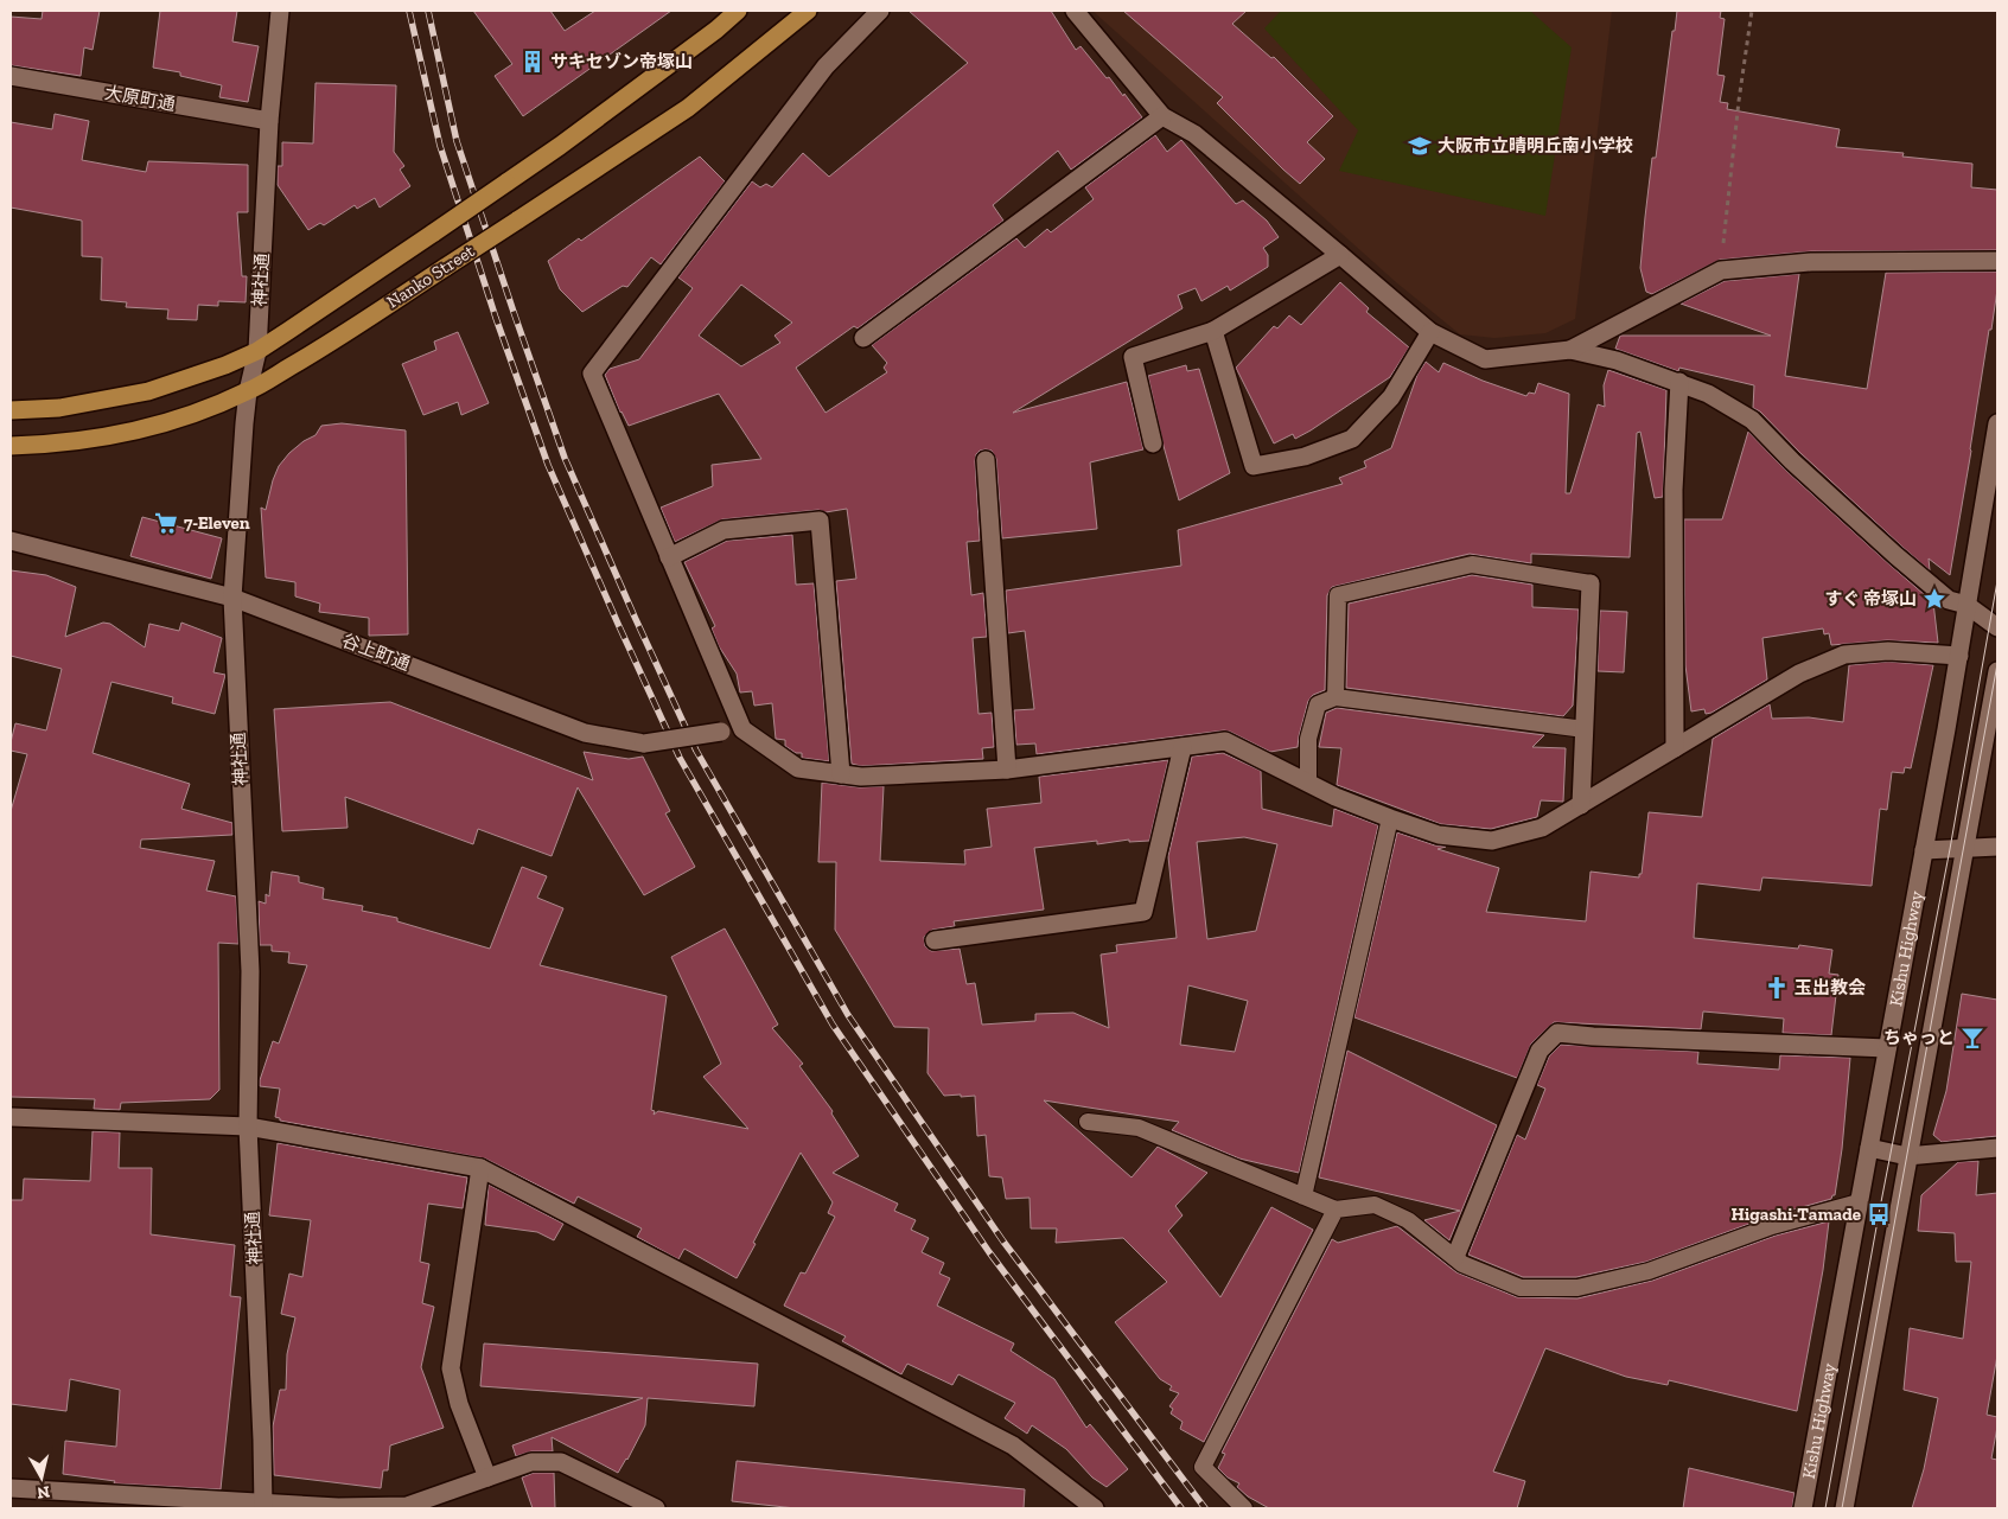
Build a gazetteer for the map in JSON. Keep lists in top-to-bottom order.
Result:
{
  "streets": {
    "main road": ["Nanko Street"],
    "street": [
      "大原町通",
      "神社通",
      "谷上町通",
      "Kishu Highway"
    ]
  },
  "crossings": [
    ["大原町通", "神社通"],
    ["Nanko Street", "神社通"],
    ["神社通", "谷上町通"]
  ],
  "places": {
    "building": ["サキセゾン帝塚山"],
    "school or university": ["大阪市立晴明丘南小学校"],
    "supermarket": ["7-Eleven"],
    "place": ["すぐ 帝塚山"],
    "church": ["玉出教会"],
    "bar": ["ちゃっと"],
    "bus stop": ["Higashi-Tamade"]
  },
  "north": "bottom"
}
